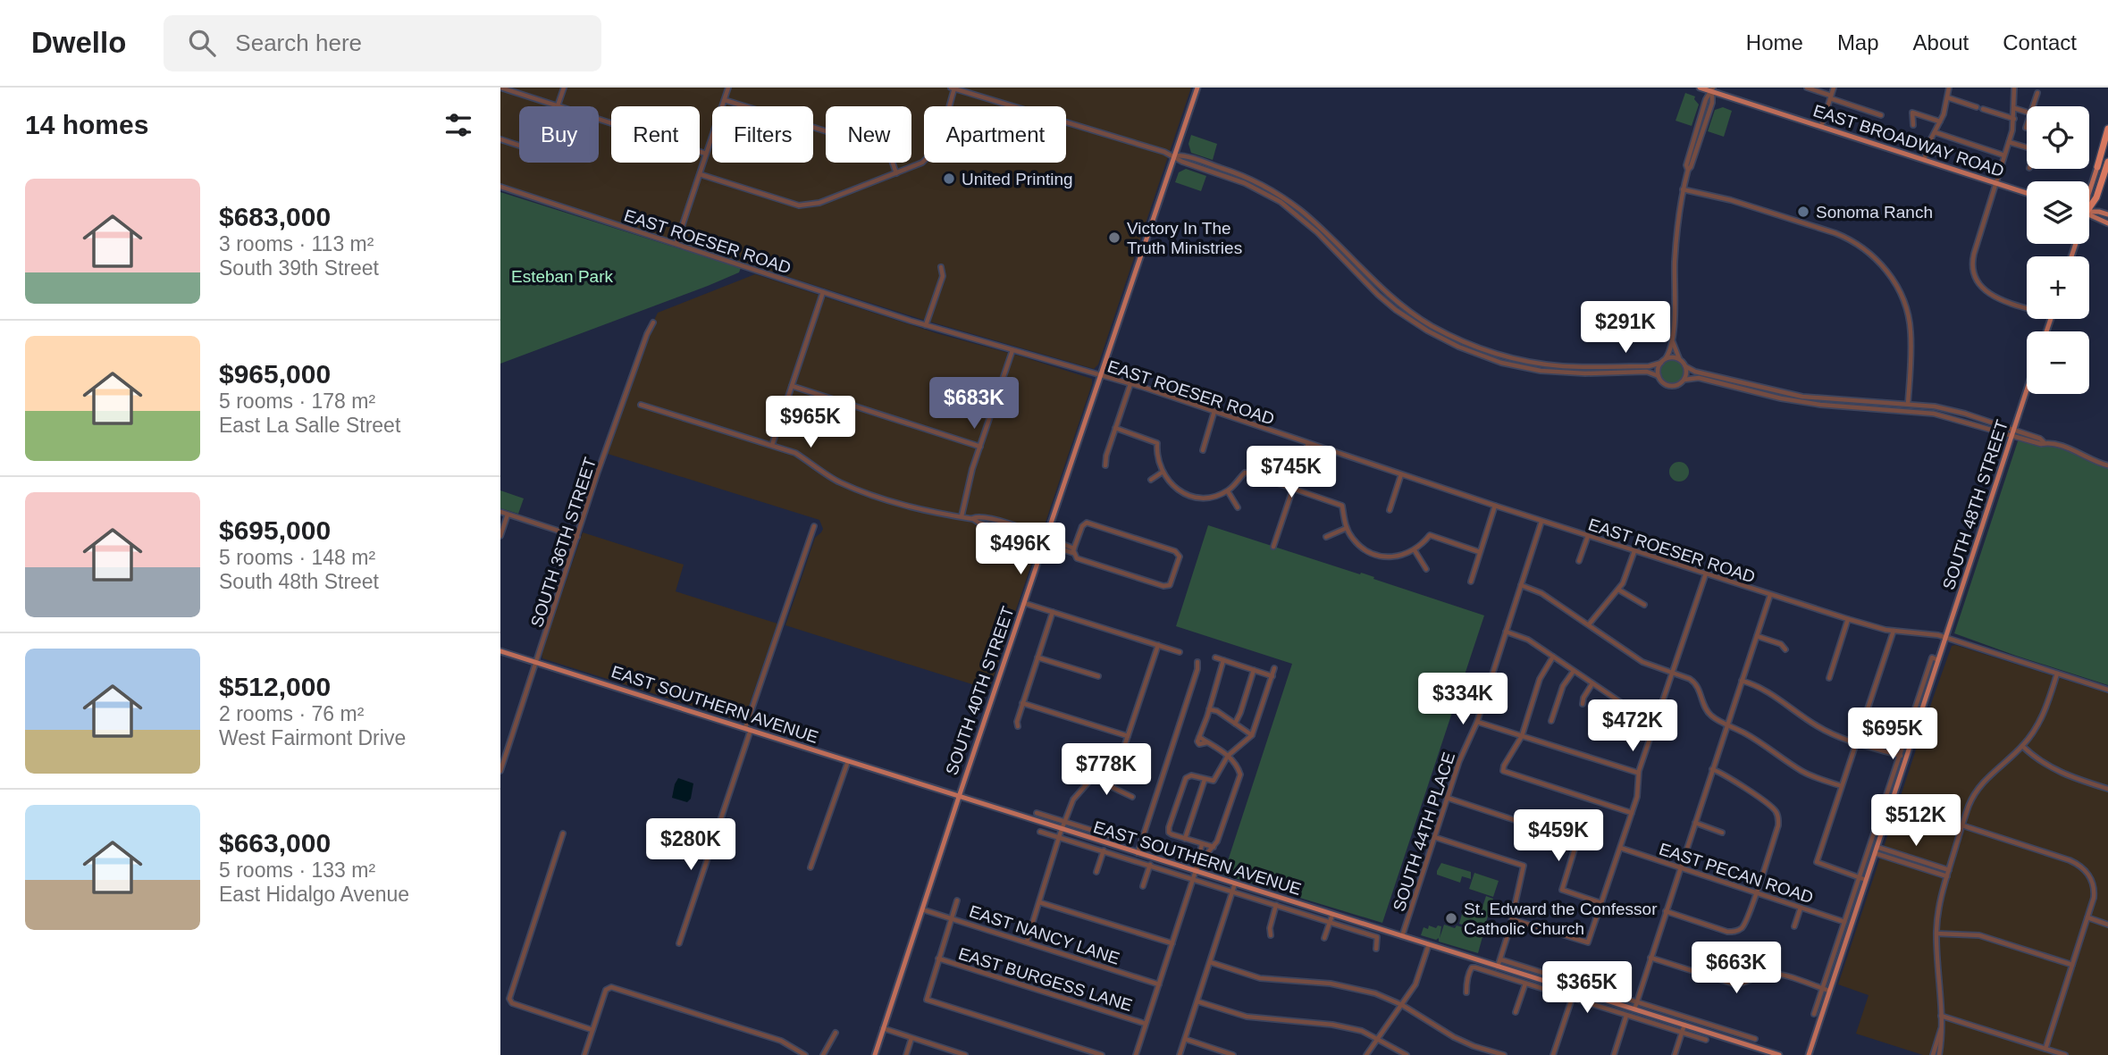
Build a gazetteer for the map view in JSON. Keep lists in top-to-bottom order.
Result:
{
  "streets": {
    "main road": [
      "EAST BROADWAY ROAD",
      "SOUTH 48TH STREET",
      "SOUTH 40TH STREET",
      "EAST SOUTHERN AVENUE"
    ],
    "street": [
      "EAST ROESER ROAD",
      "SOUTH 36TH STREET",
      "SOUTH 44TH PLACE",
      "EAST PECAN ROAD",
      "EAST NANCY LANE",
      "EAST BURGESS LANE"
    ]
  },
  "crossings": [
    ["EAST ROESER ROAD", "SOUTH 48TH STREET"],
    ["EAST ROESER ROAD", "SOUTH 40TH STREET"],
    ["EAST ROESER ROAD", "SOUTH 44TH PLACE"],
    ["SOUTH 48TH STREET", "EAST PECAN ROAD"],
    ["SOUTH 36TH STREET", "EAST SOUTHERN AVENUE"],
    ["SOUTH 40TH STREET", "EAST SOUTHERN AVENUE"],
    ["SOUTH 40TH STREET", "EAST NANCY LANE"],
    ["EAST SOUTHERN AVENUE", "SOUTH 44TH PLACE"]
  ],
  "parks": ["Esteban Park"],
  "places": [
    "United Printing",
    "Sonoma Ranch",
    "Victory In The Truth Ministries",
    "St. Edward the Confessor Catholic Church"
  ],
  "page": {
    "header": "Dwello",
    "search": "Search here",
    "nav": [
      "Home",
      "Map",
      "About",
      "Contact"
    ],
    "heading": "14 homes",
    "map_buttons": ["+", "−"],
    "chip": [
      "Buy",
      "Rent",
      "Filters",
      "New",
      "Apartment"
    ],
    "list": [
      {
        "name": "$683,000",
        "note": "3 rooms · 113 m² · South 39th Street"
      },
      {
        "name": "$965,000",
        "note": "5 rooms · 178 m² · East La Salle Street"
      },
      {
        "name": "$695,000",
        "note": "5 rooms · 148 m² · South 48th Street"
      },
      {
        "name": "$512,000",
        "note": "2 rooms · 76 m² · West Fairmont Drive"
      },
      {
        "name": "$663,000",
        "note": "5 rooms · 133 m² · East Hidalgo Avenue"
      }
    ],
    "price": [
      "$291K",
      "$683K",
      "$965K",
      "$745K",
      "$496K",
      "$334K",
      "$472K",
      "$695K",
      "$778K",
      "$512K",
      "$459K",
      "$280K",
      "$663K",
      "$365K"
    ]
  }
}
